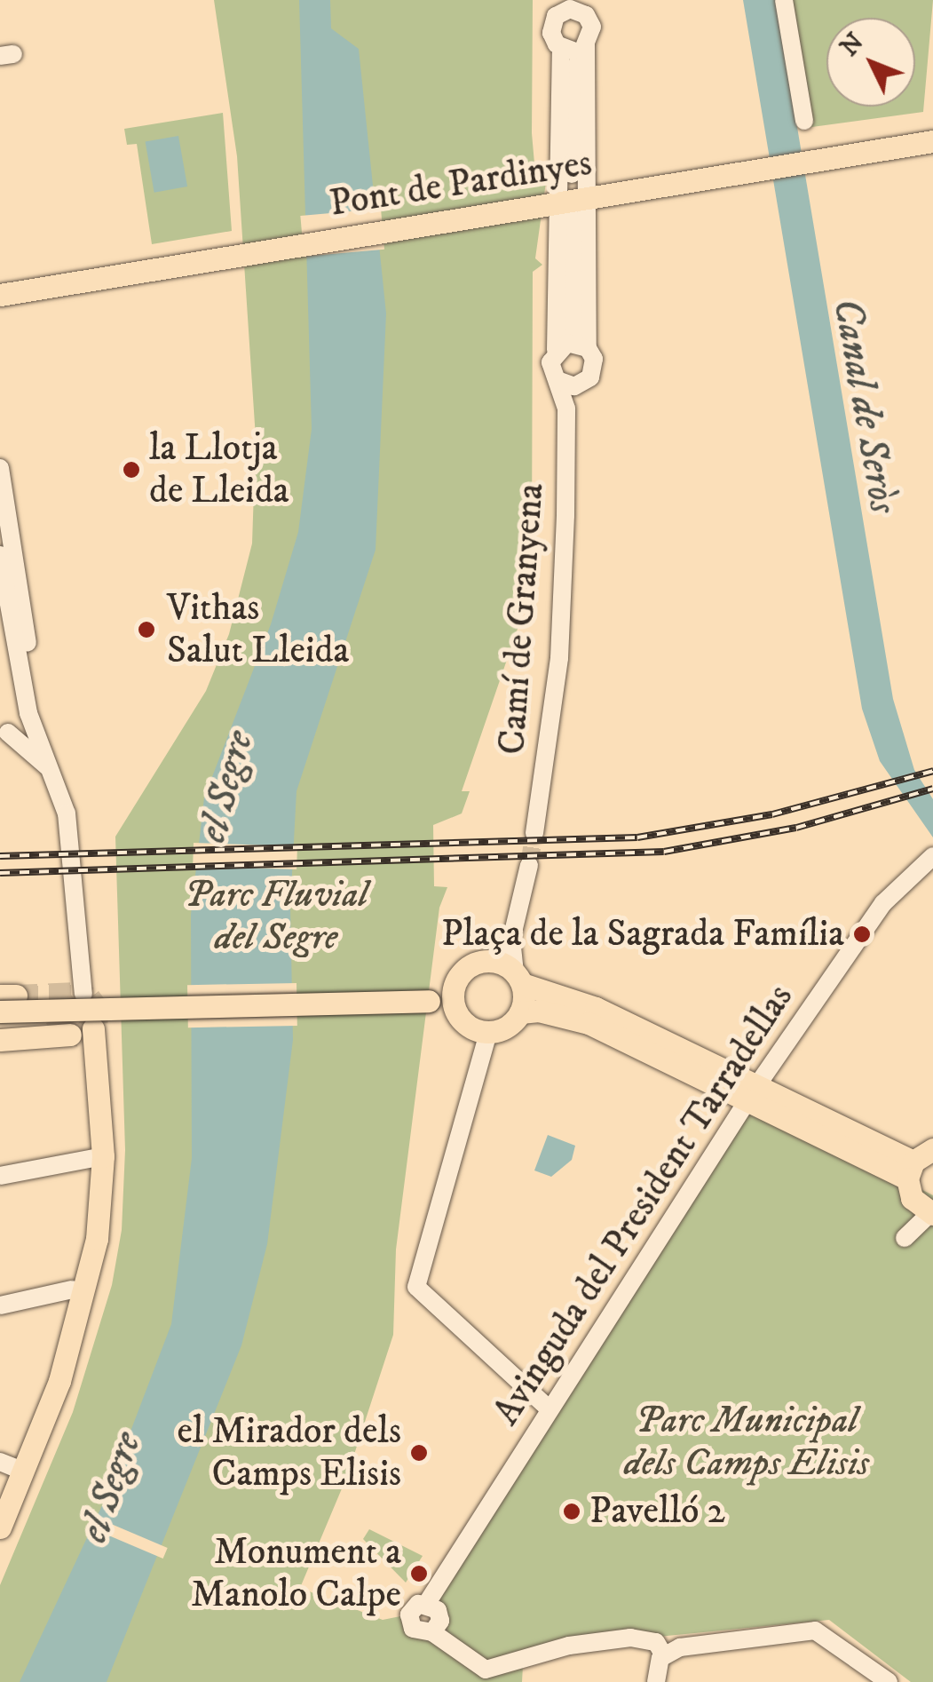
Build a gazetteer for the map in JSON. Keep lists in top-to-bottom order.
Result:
{
  "streets": {
    "main road": ["Pont de Pardinyes"],
    "street": ["Camí de Granyena", "Avinguda del President Tarradellas"]
  },
  "water": ["Canal de Seròs", "el Segre"],
  "parks": ["Parc Fluvial del Segre", "Parc Municipal dels Camps Elisis"],
  "places": [
    "la Llotja de Lleida",
    "Vithas Salut Lleida",
    "Plaça de la Sagrada Família",
    "el Mirador dels Camps Elisis",
    "Pavelló 2",
    "Monument a Manolo Calpe"
  ],
  "north": "top left"
}
